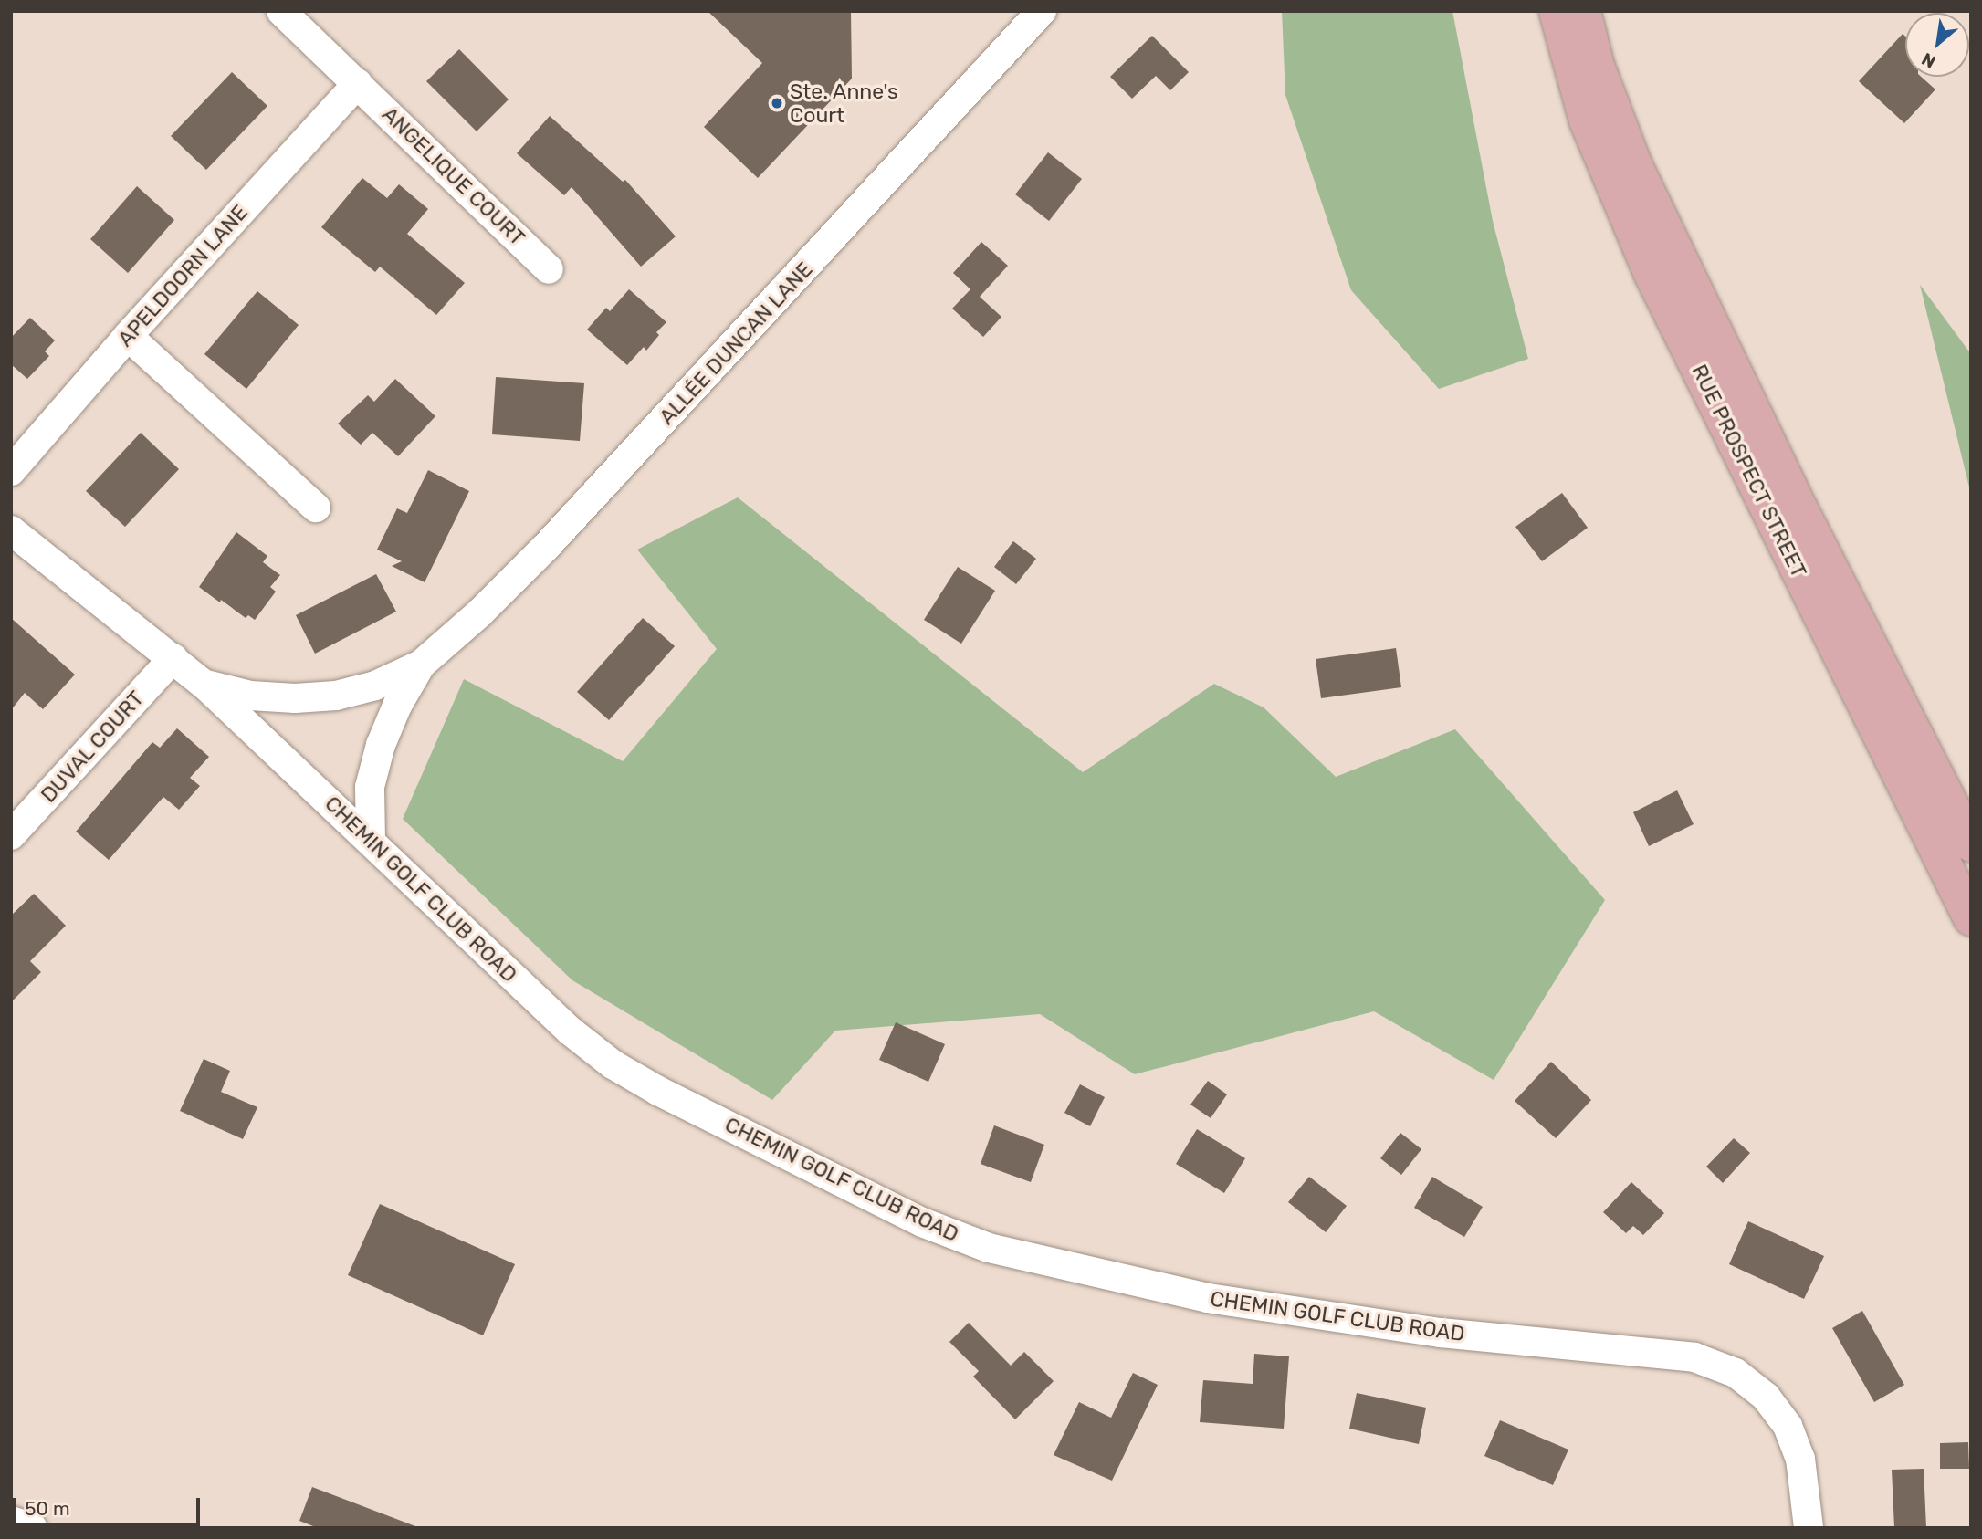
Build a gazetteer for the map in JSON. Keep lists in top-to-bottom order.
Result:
{
  "streets": {
    "main road": ["RUE PROSPECT STREET"],
    "street": [
      "ANGELIQUE COURT",
      "APELDOORN LANE",
      "ALLÉE DUNCAN LANE",
      "DUVAL COURT",
      "CHEMIN GOLF CLUB ROAD"
    ]
  },
  "crossings": [
    ["ANGELIQUE COURT", "APELDOORN LANE"],
    ["DUVAL COURT", "CHEMIN GOLF CLUB ROAD"]
  ],
  "places": ["Ste. Anne's Court"],
  "scale_bar": "50 m",
  "north": "bottom left"
}
